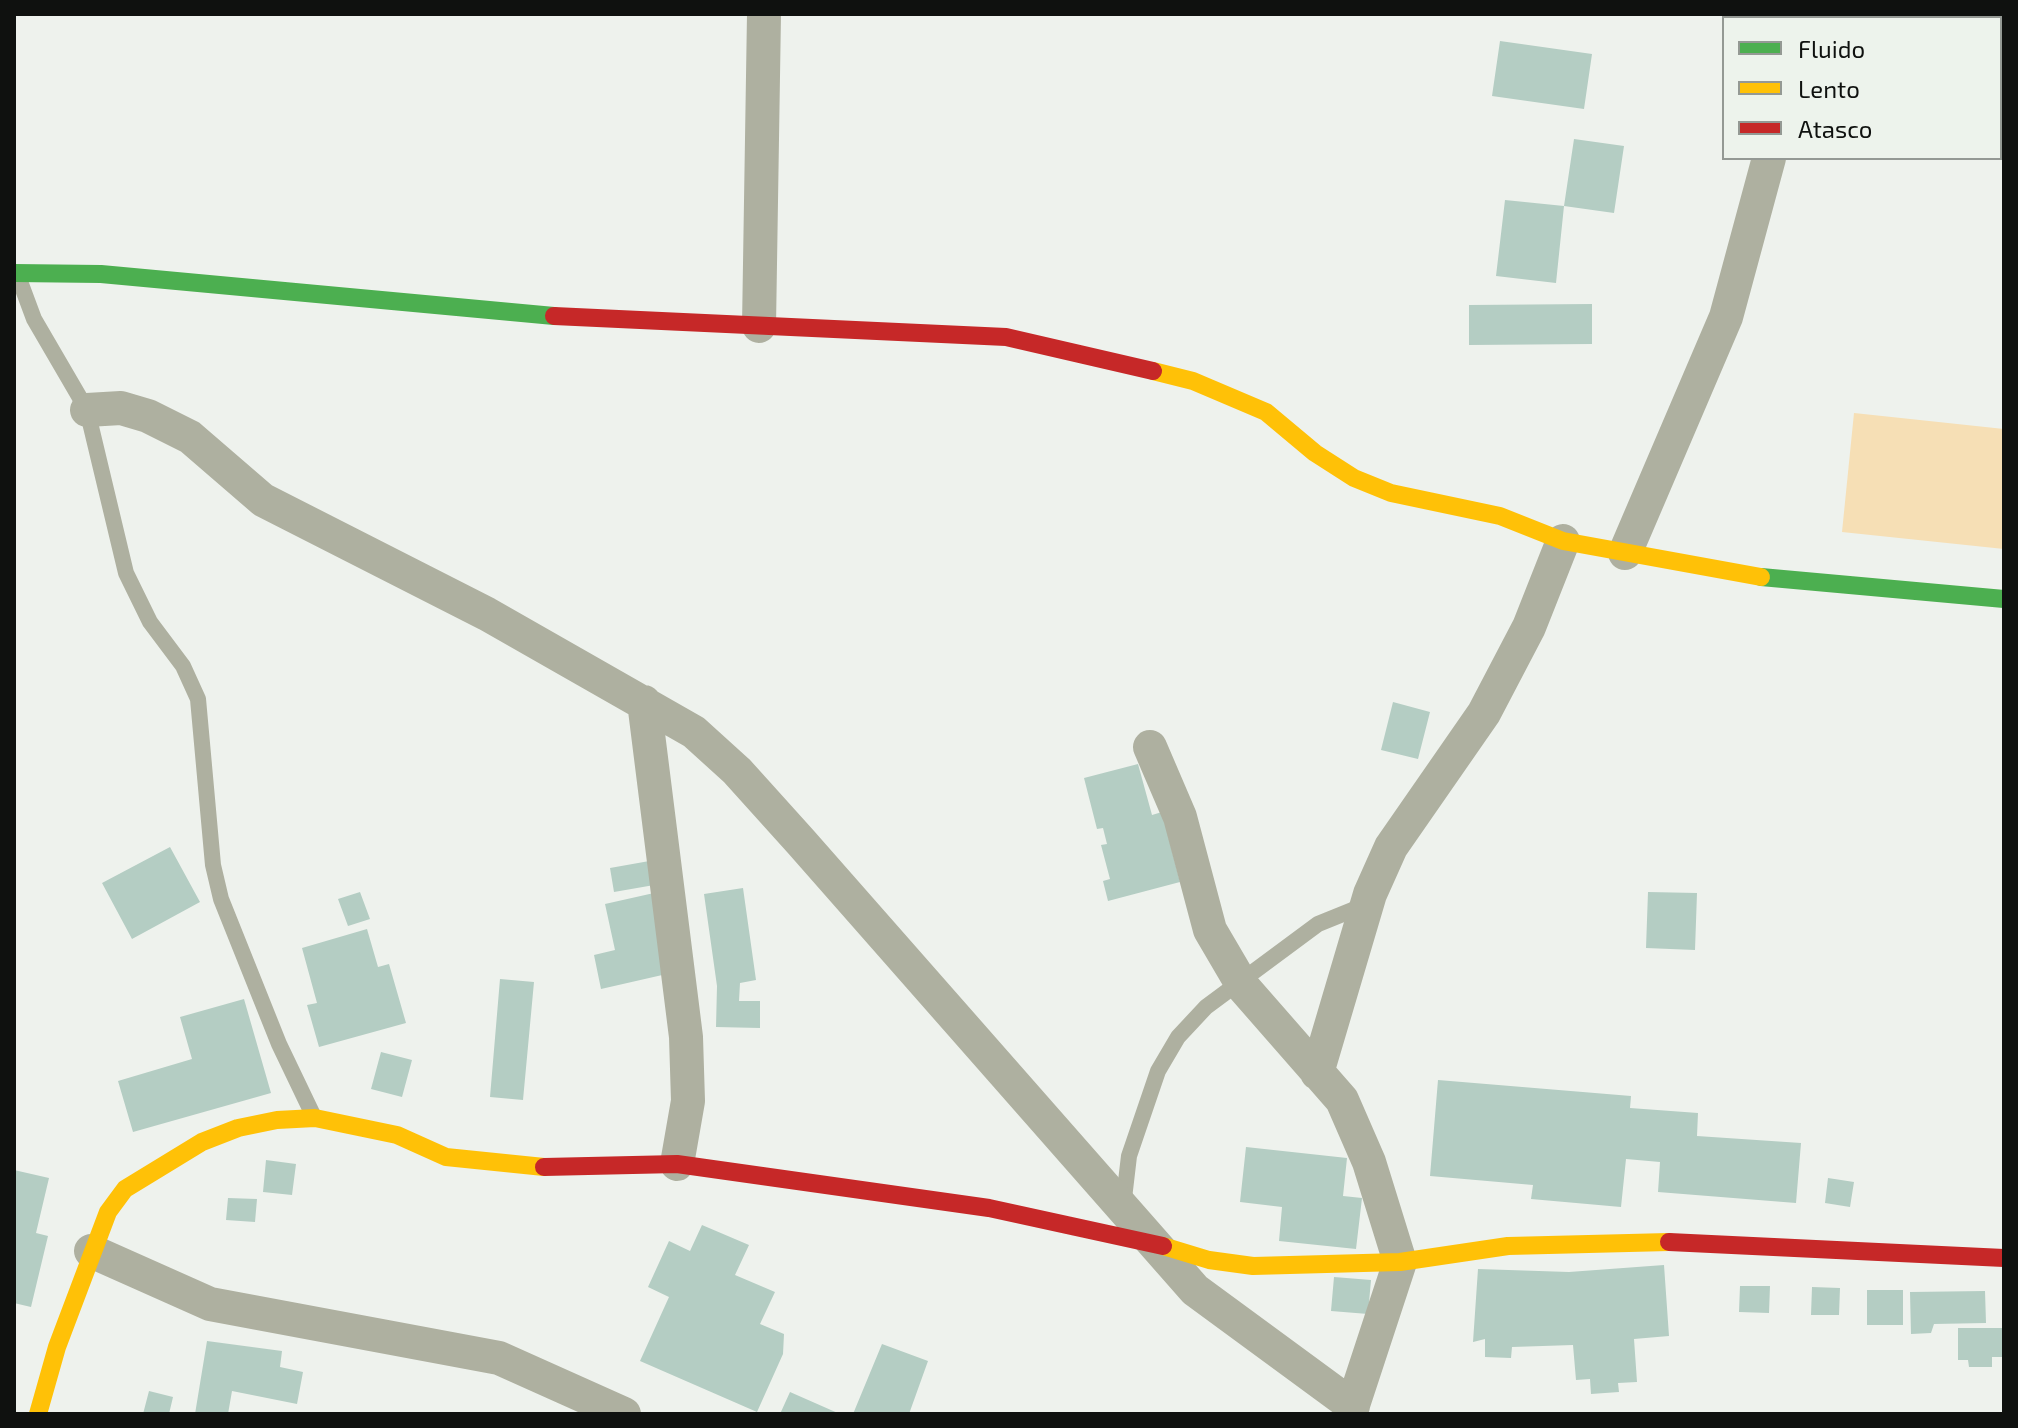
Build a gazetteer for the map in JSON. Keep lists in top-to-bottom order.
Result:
{
  "legend": ["Fluido", "Lento", "Atasco"]
}
